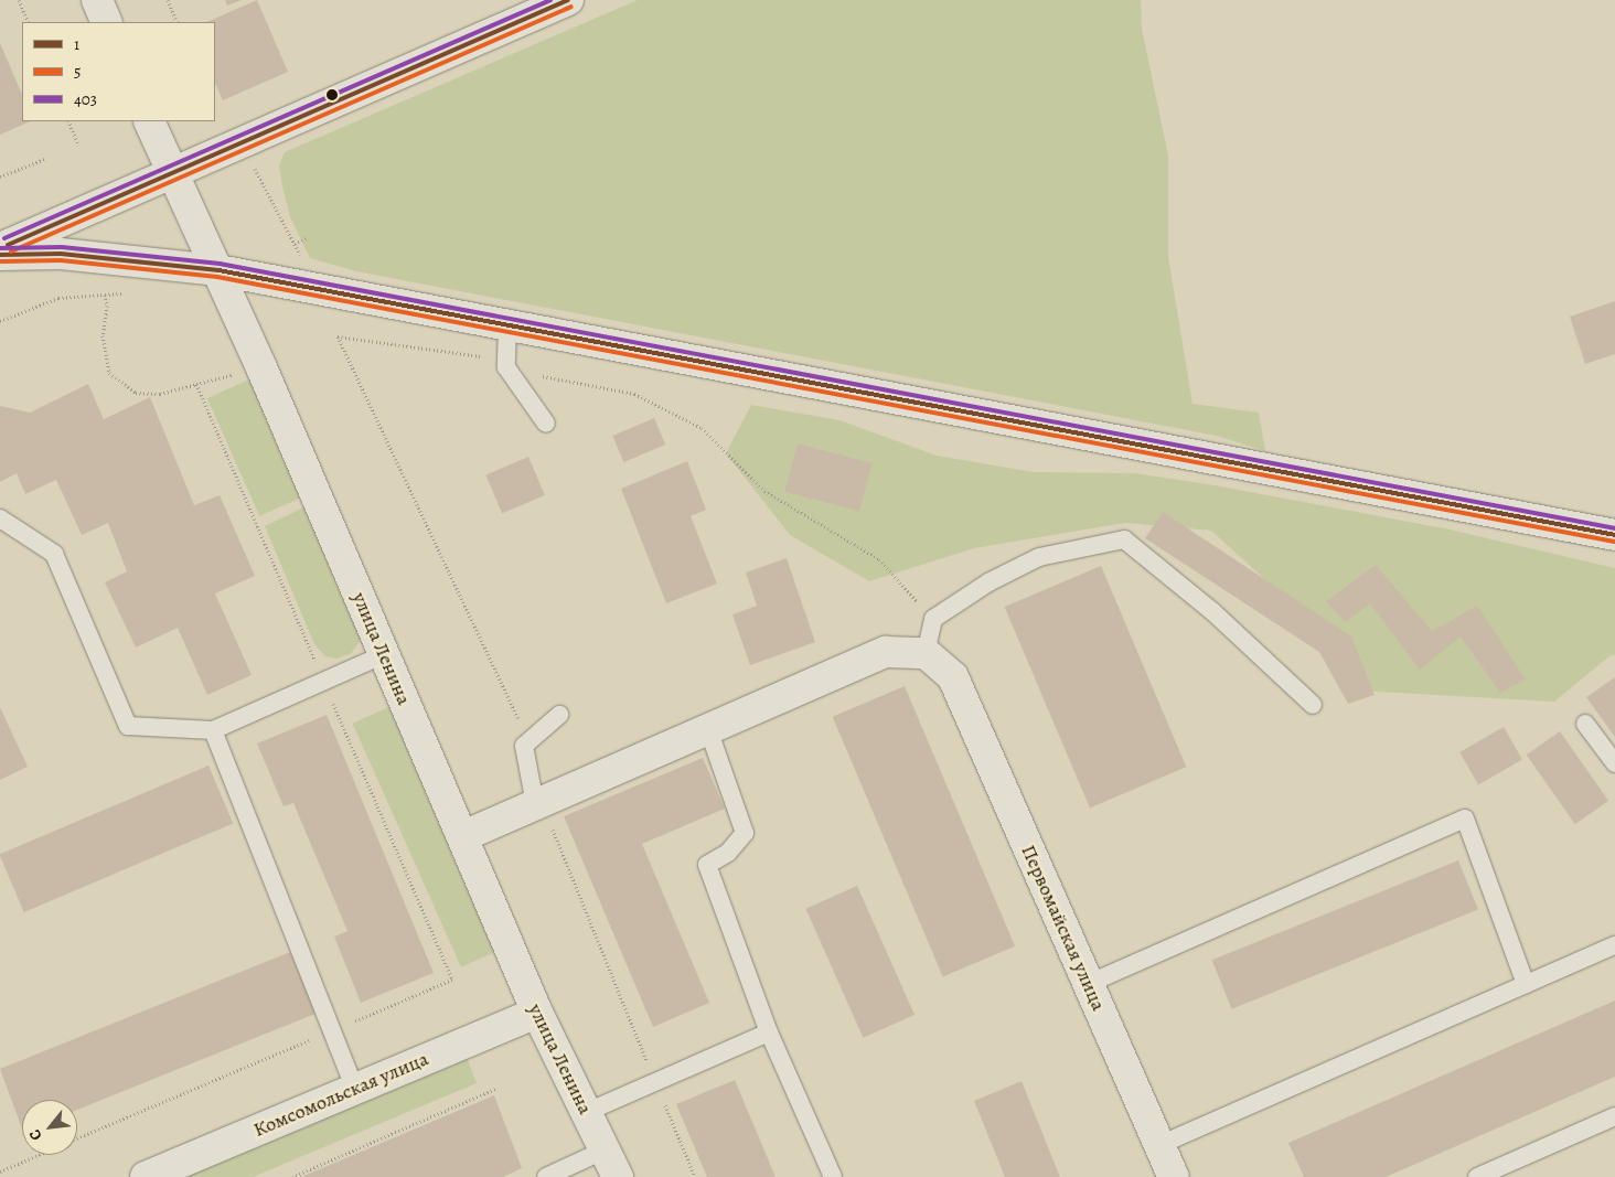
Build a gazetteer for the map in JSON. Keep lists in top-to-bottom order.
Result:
{
  "streets": {
    "street": ["улица Ленина", "Первомайская улица", "Комсомольская улица"]
  },
  "crossings": [
    ["улица Ленина", "Комсомольская улица"]
  ],
  "lines": ["transit line 1", "transit line 403", "transit line 5"],
  "legend": ["1", "5", "403"],
  "north": "bottom left"
}
